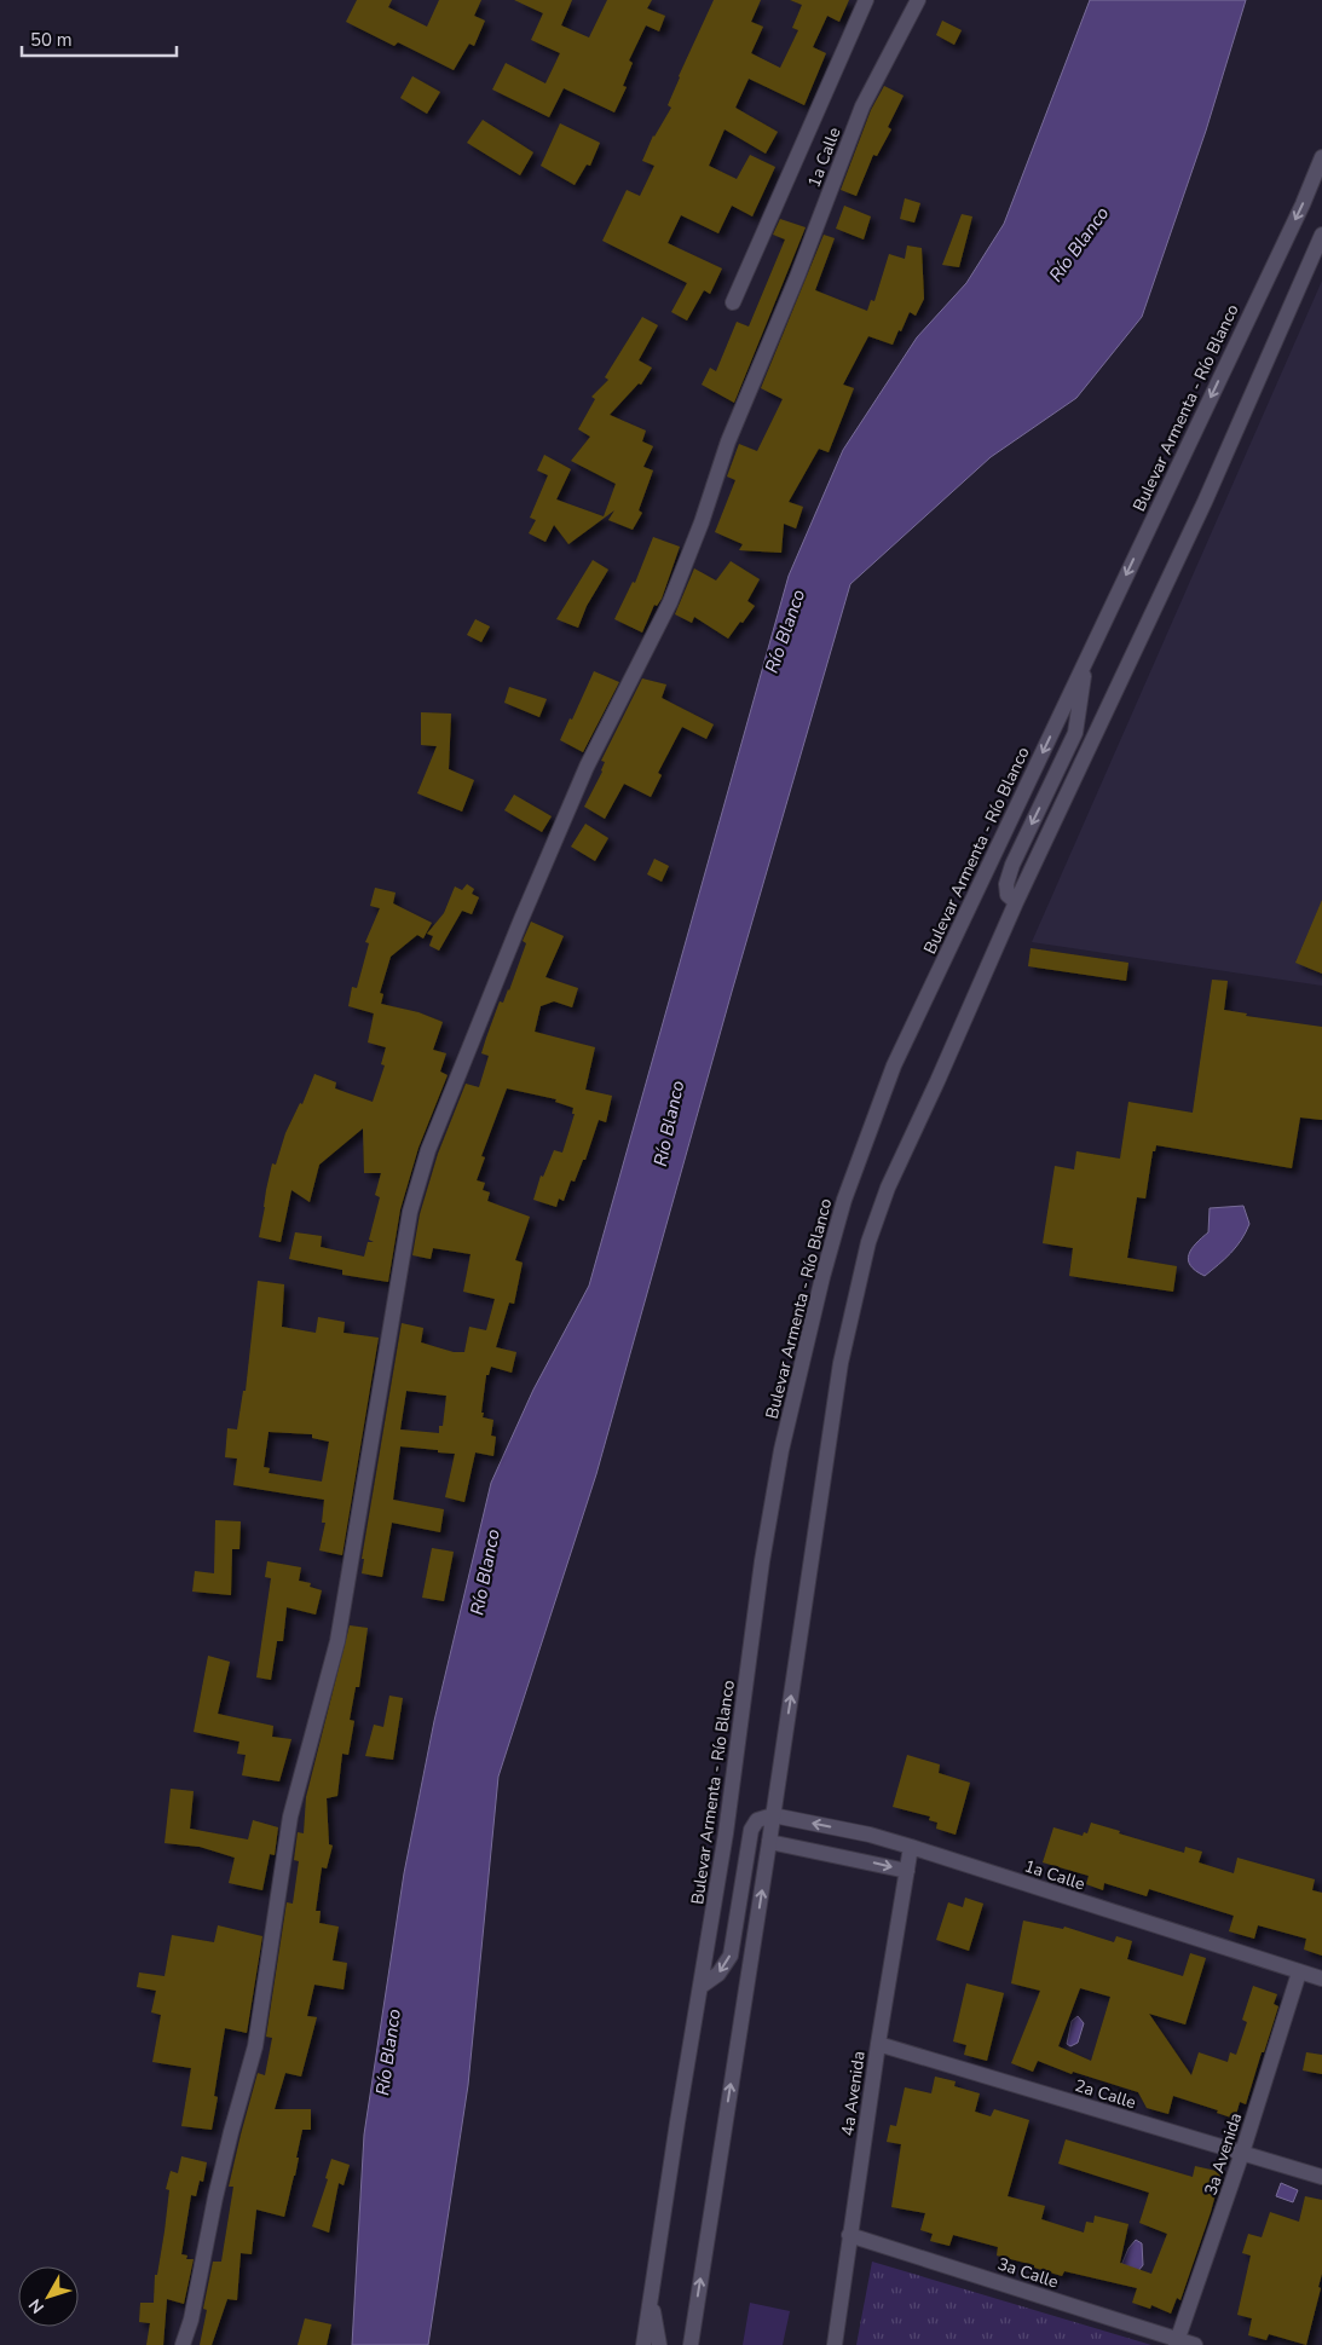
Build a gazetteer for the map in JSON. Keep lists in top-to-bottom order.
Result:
{
  "streets": {
    "street": [
      "1a Calle",
      "Bulevar Armenta - Río Blanco",
      "4a Avenida",
      "2a Calle",
      "3a Avenida",
      "3a Calle"
    ]
  },
  "crossings": [
    ["1a Calle", "4a Avenida"],
    ["1a Calle", "3a Avenida"],
    ["4a Avenida", "2a Calle"],
    ["4a Avenida", "3a Calle"],
    ["2a Calle", "3a Avenida"],
    ["3a Avenida", "3a Calle"]
  ],
  "water": ["Río Blanco"],
  "scale_bar": "50 m",
  "north": "bottom left"
}
